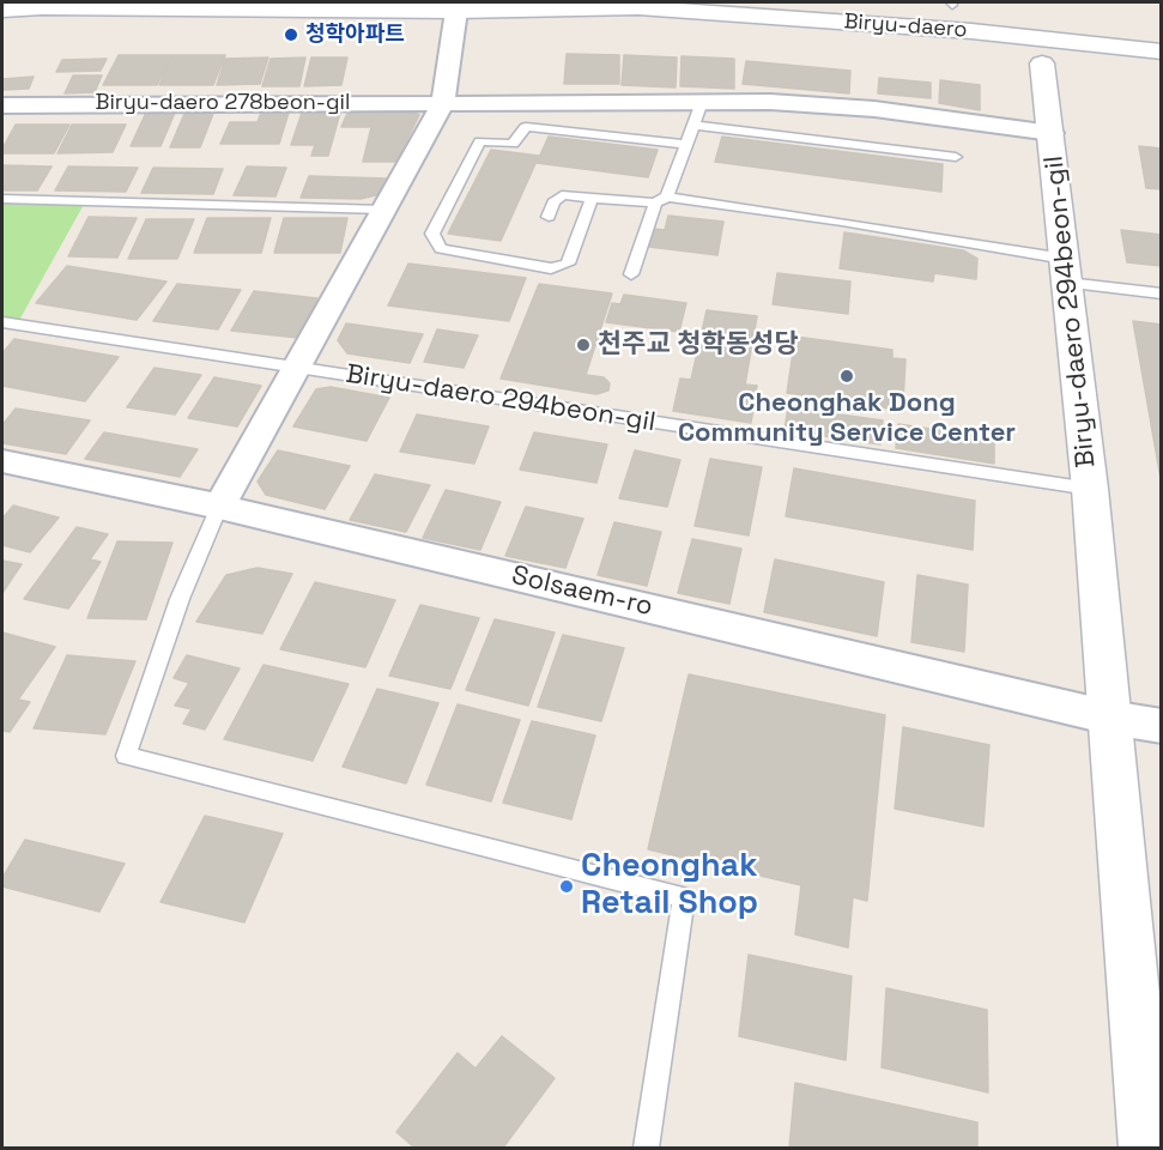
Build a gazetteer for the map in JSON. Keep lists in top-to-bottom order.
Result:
{
  "streets": {
    "main road": ["Biryu-daero", "Biryu-daero 294beon-gil"],
    "street": ["Biryu-daero 278beon-gil", "Solsaem-ro"]
  },
  "crossings": [
    ["Biryu-daero 278beon-gil", "Biryu-daero 294beon-gil"],
    ["Biryu-daero 294beon-gil", "Solsaem-ro"]
  ],
  "places": [
    "청학아파트",
    "천주교 청학동성당",
    "Cheonghak Dong Community Service Center",
    "Cheonghak Retail Shop"
  ]
}
